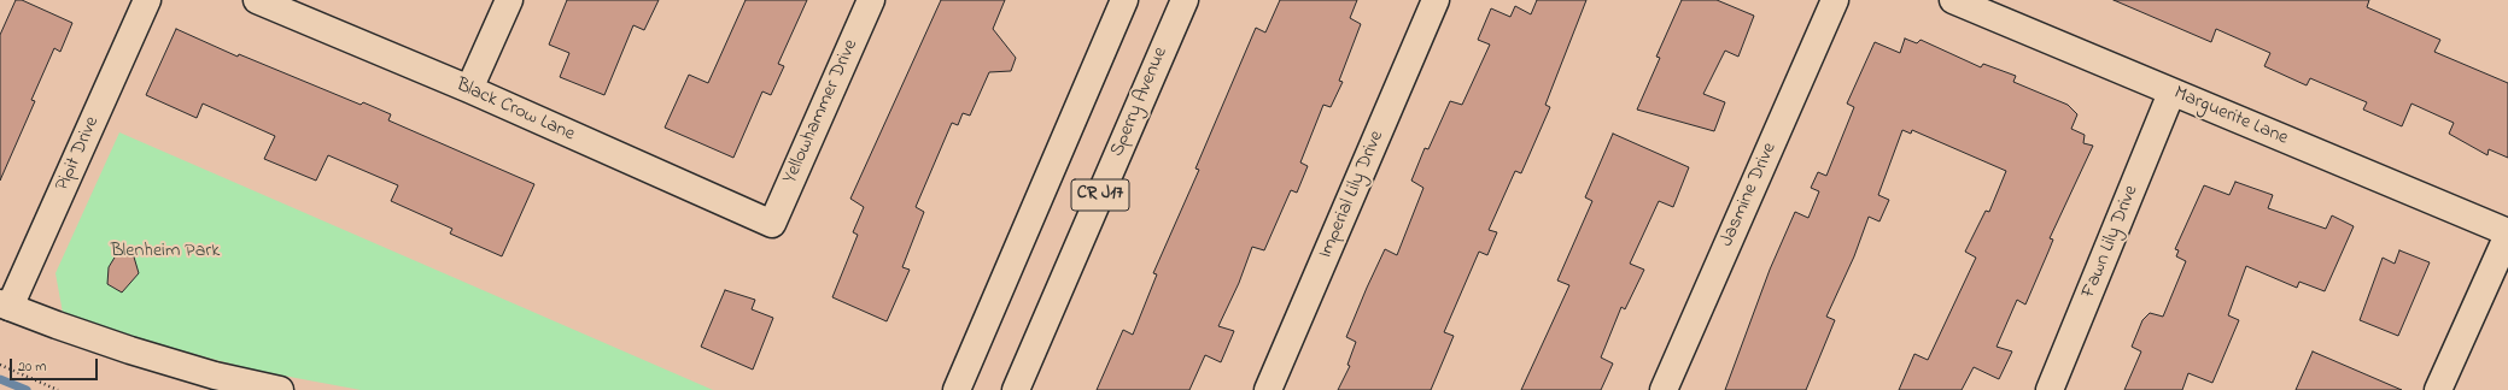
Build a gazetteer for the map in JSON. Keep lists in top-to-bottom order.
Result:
{
  "streets": {
    "street": [
      "Sperry Avenue",
      "Black Crow Lane",
      "Yellowhammer Drive",
      "Marguerite Lane",
      "Pipit Drive",
      "CR J17",
      "Imperial Lily Drive",
      "Jasmine Drive",
      "Fawn Lily Drive"
    ]
  },
  "crossings": [
    ["Black Crow Lane", "Yellowhammer Drive"],
    ["Marguerite Lane", "Fawn Lily Drive"]
  ],
  "parks": ["Blenheim Park"],
  "scale_bar": "20 m"
}
